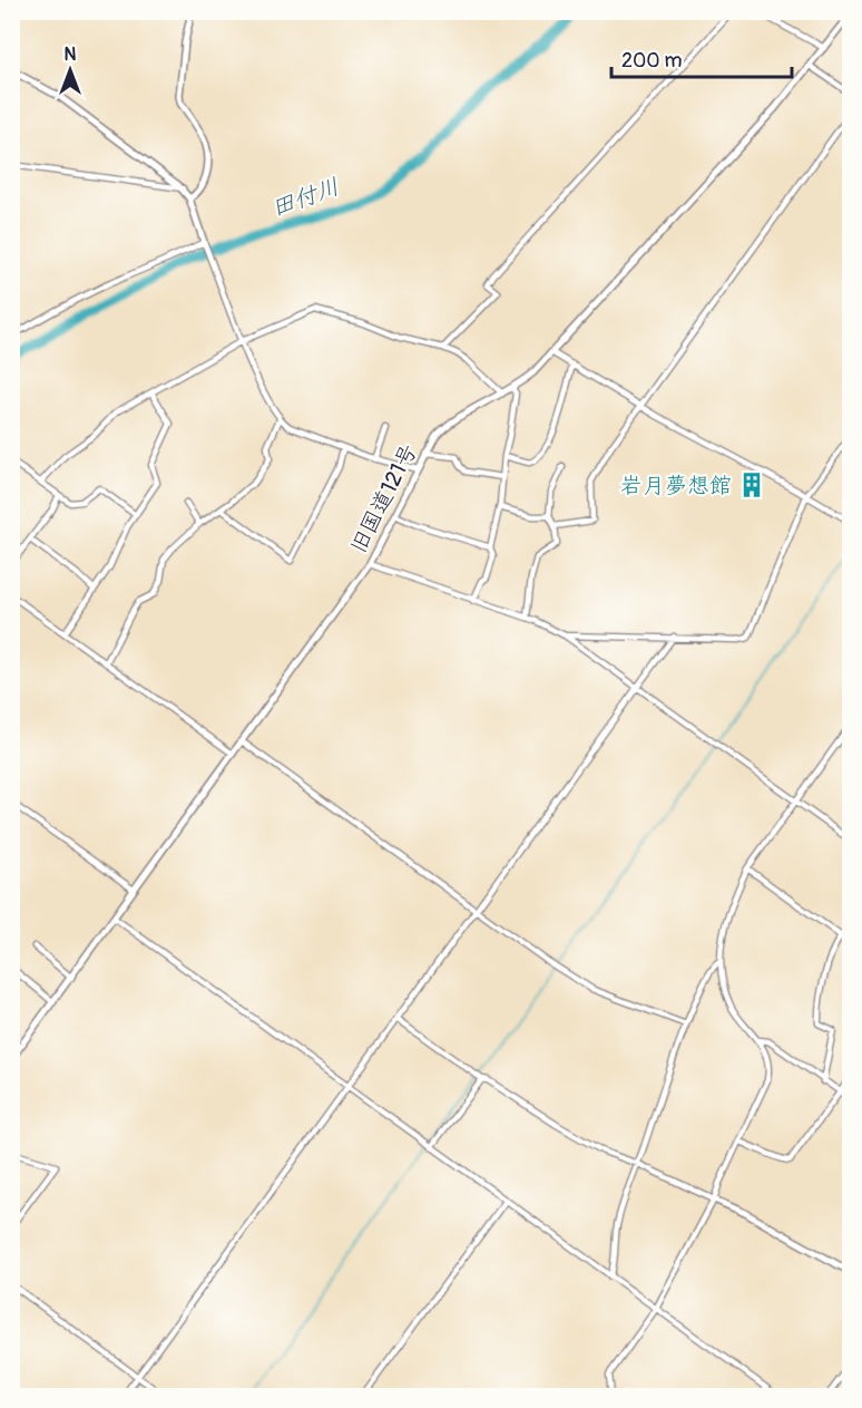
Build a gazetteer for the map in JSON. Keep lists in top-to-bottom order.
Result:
{
  "streets": {
    "street": ["旧国道121号"]
  },
  "water": ["田付川"],
  "places": {
    "building": ["岩月夢想館"]
  },
  "scale_bar": "200 m",
  "north": "top"
}
